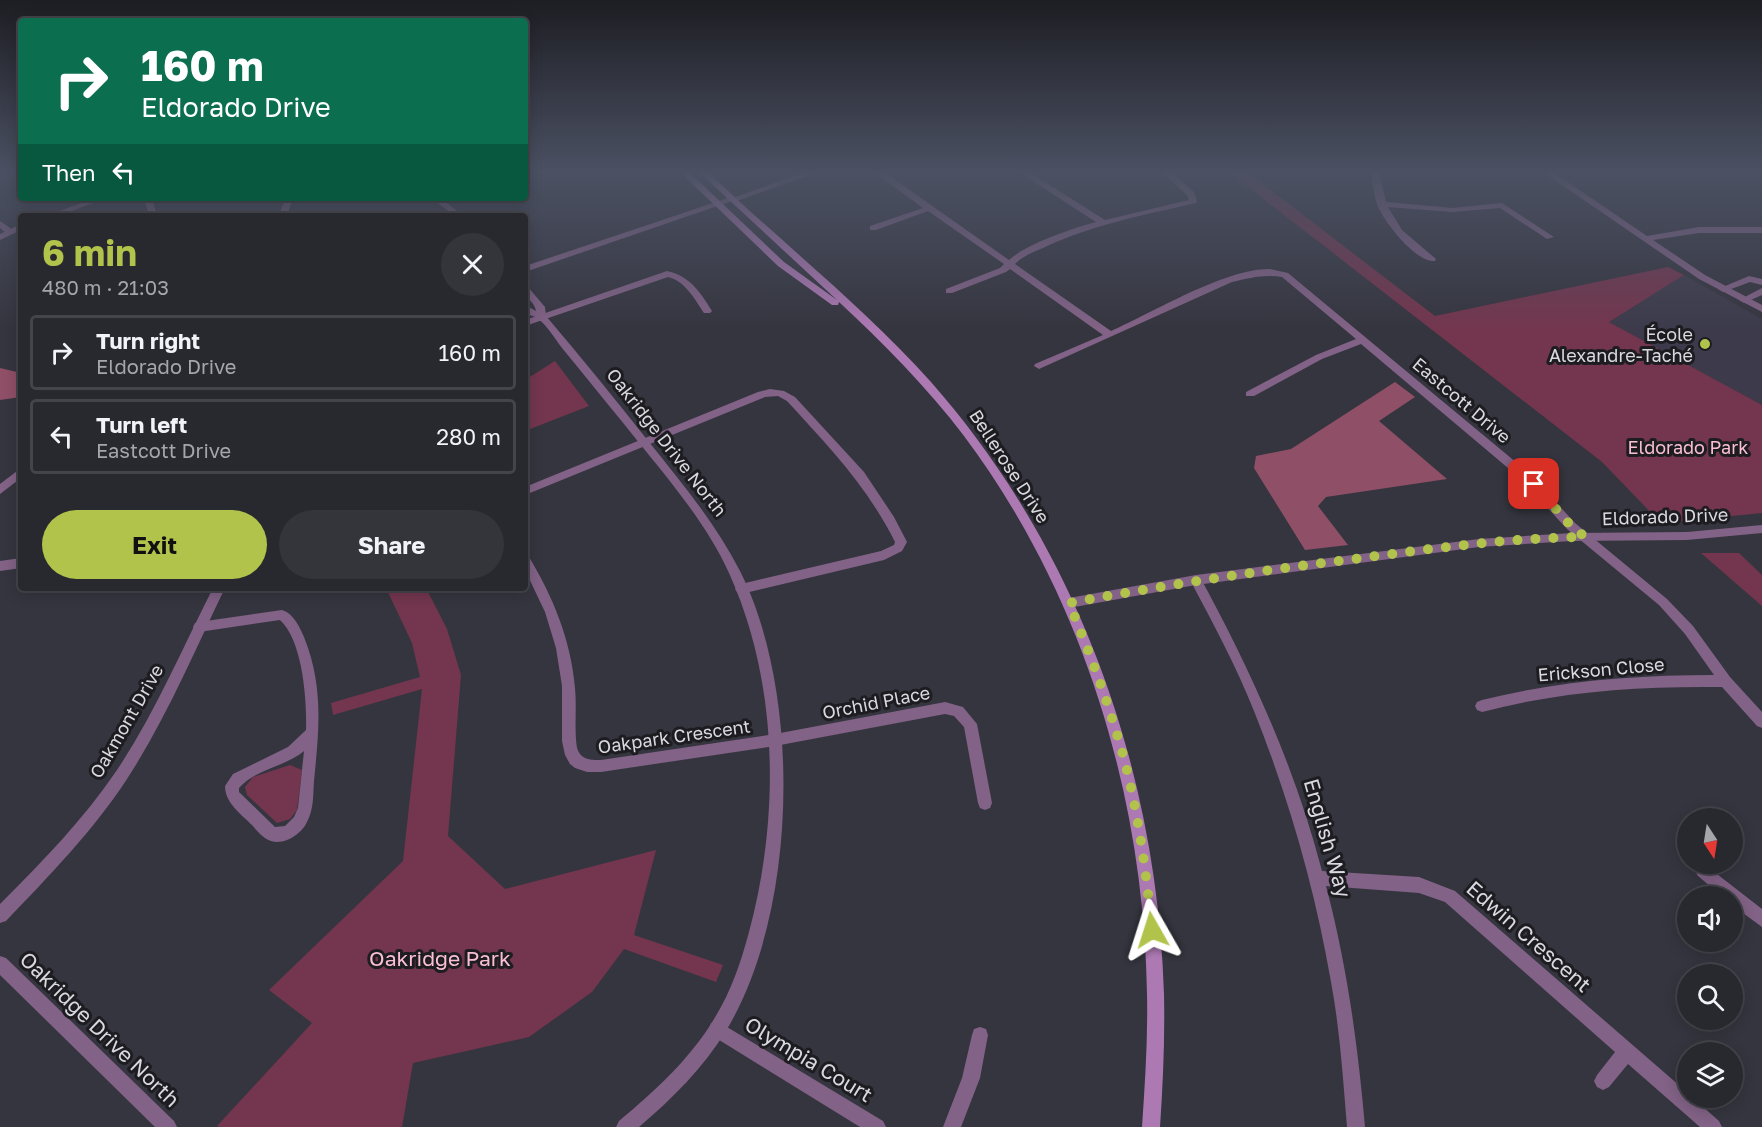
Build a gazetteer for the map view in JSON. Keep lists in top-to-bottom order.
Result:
{
  "streets": {
    "main road": ["Bellerose Drive"],
    "street": [
      "Eastcott Drive",
      "Oakridge Drive North",
      "Eldorado Drive",
      "Erickson Close",
      "Orchid Place",
      "Oakmont Drive",
      "Oakpark Crescent",
      "English Way",
      "Edwin Crescent",
      "Olympia Court"
    ]
  },
  "crossings": [
    ["Eastcott Drive", "Eldorado Drive"],
    ["Eastcott Drive", "Erickson Close"],
    ["Oakridge Drive North", "Orchid Place"],
    ["Oakridge Drive North", "Oakpark Crescent"],
    ["Oakridge Drive North", "Olympia Court"],
    ["Bellerose Drive", "Eldorado Drive"],
    ["Eldorado Drive", "English Way"],
    ["Orchid Place", "Oakpark Crescent"],
    ["English Way", "Edwin Crescent"]
  ],
  "parks": ["Eldorado Park", "Oakridge Park"],
  "places": ["École Alexandre-Taché"],
  "north": "bottom",
  "page": {
    "turn": ["160 m", "Eldorado Drive"],
    "then": "Then",
    "heading": ["6 min", "480 m · 21:03"],
    "list": [
      {
        "name": "Turn right",
        "note": "Eldorado Drive",
        "value": "160 m"
      },
      {
        "name": "Turn left",
        "note": "Eastcott Drive",
        "value": "280 m"
      }
    ],
    "buttons": ["Exit", "Share"]
  }
}
